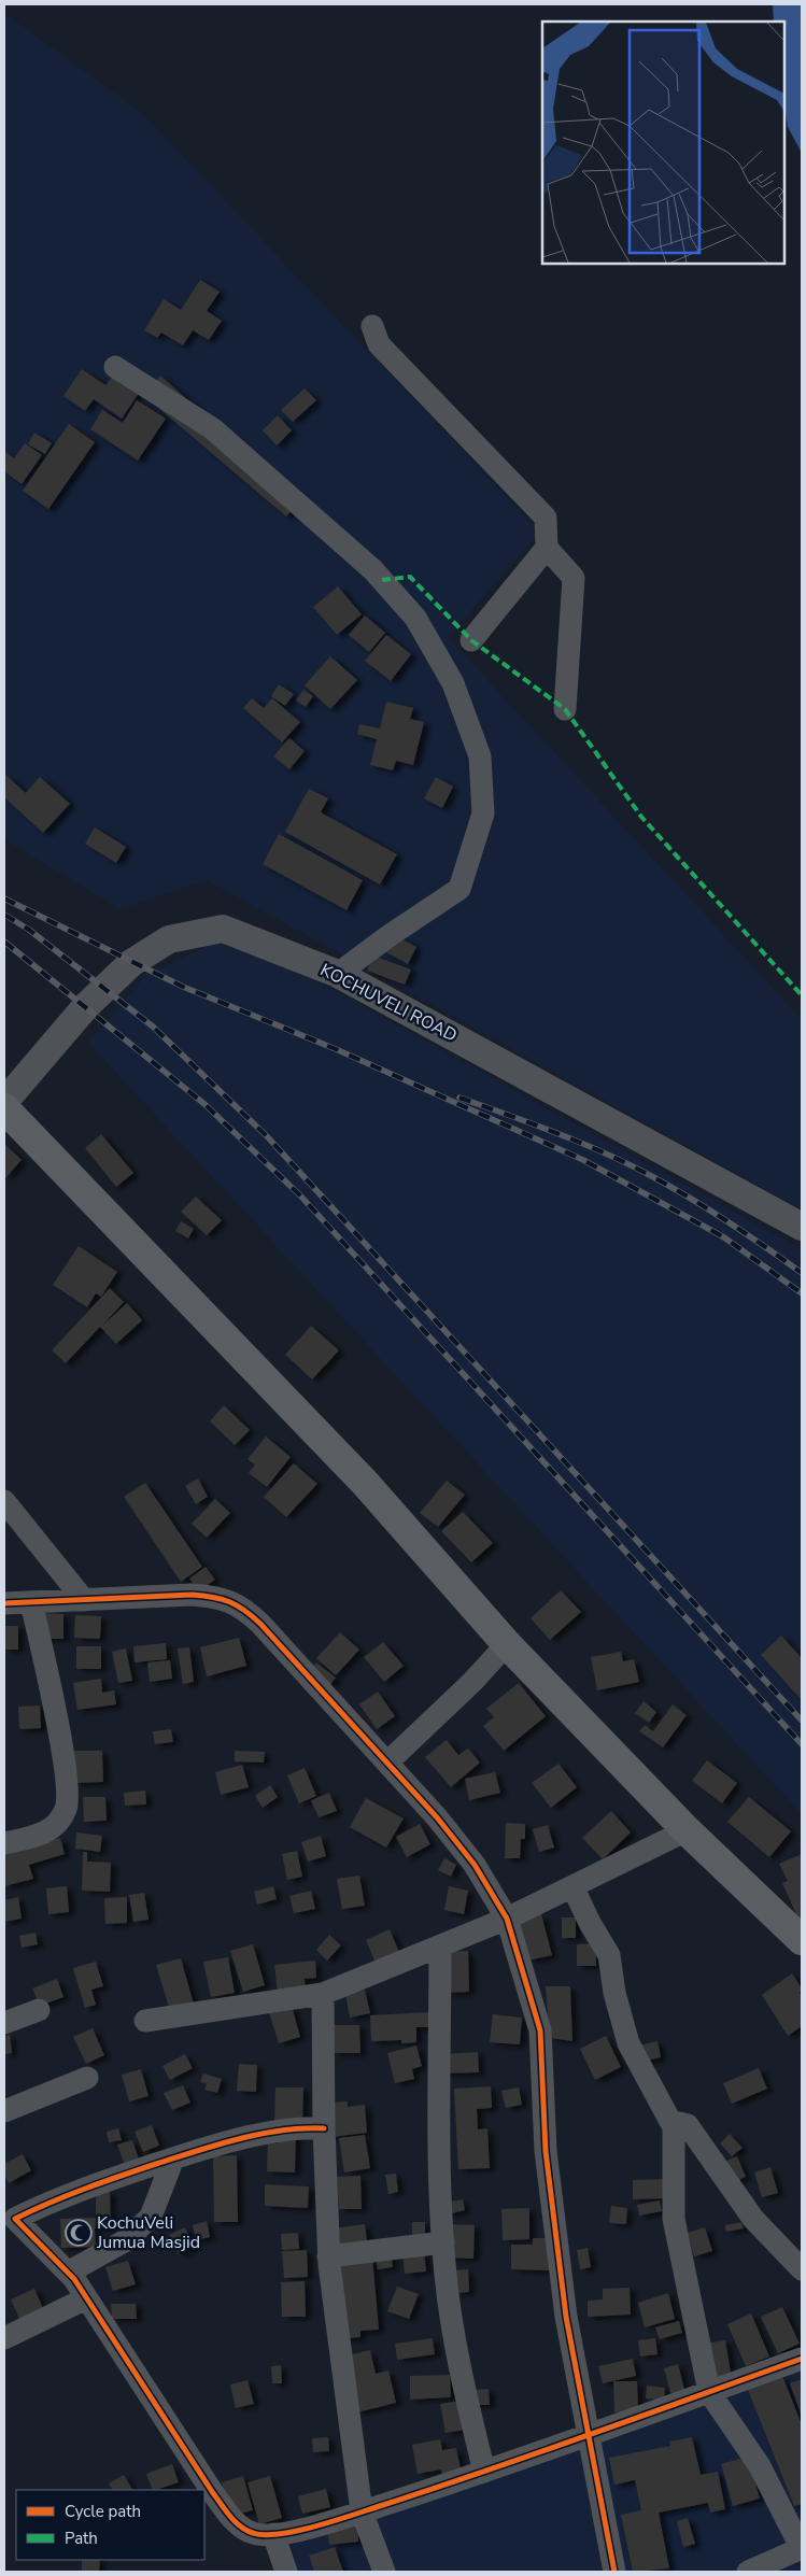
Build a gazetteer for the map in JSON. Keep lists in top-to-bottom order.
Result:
{
  "streets": {
    "street": ["KOCHUVELI ROAD"]
  },
  "places": {
    "mosque": ["KochuVeli Jumua Masjid"]
  },
  "legend": ["Cycle path", "Path"]
}
